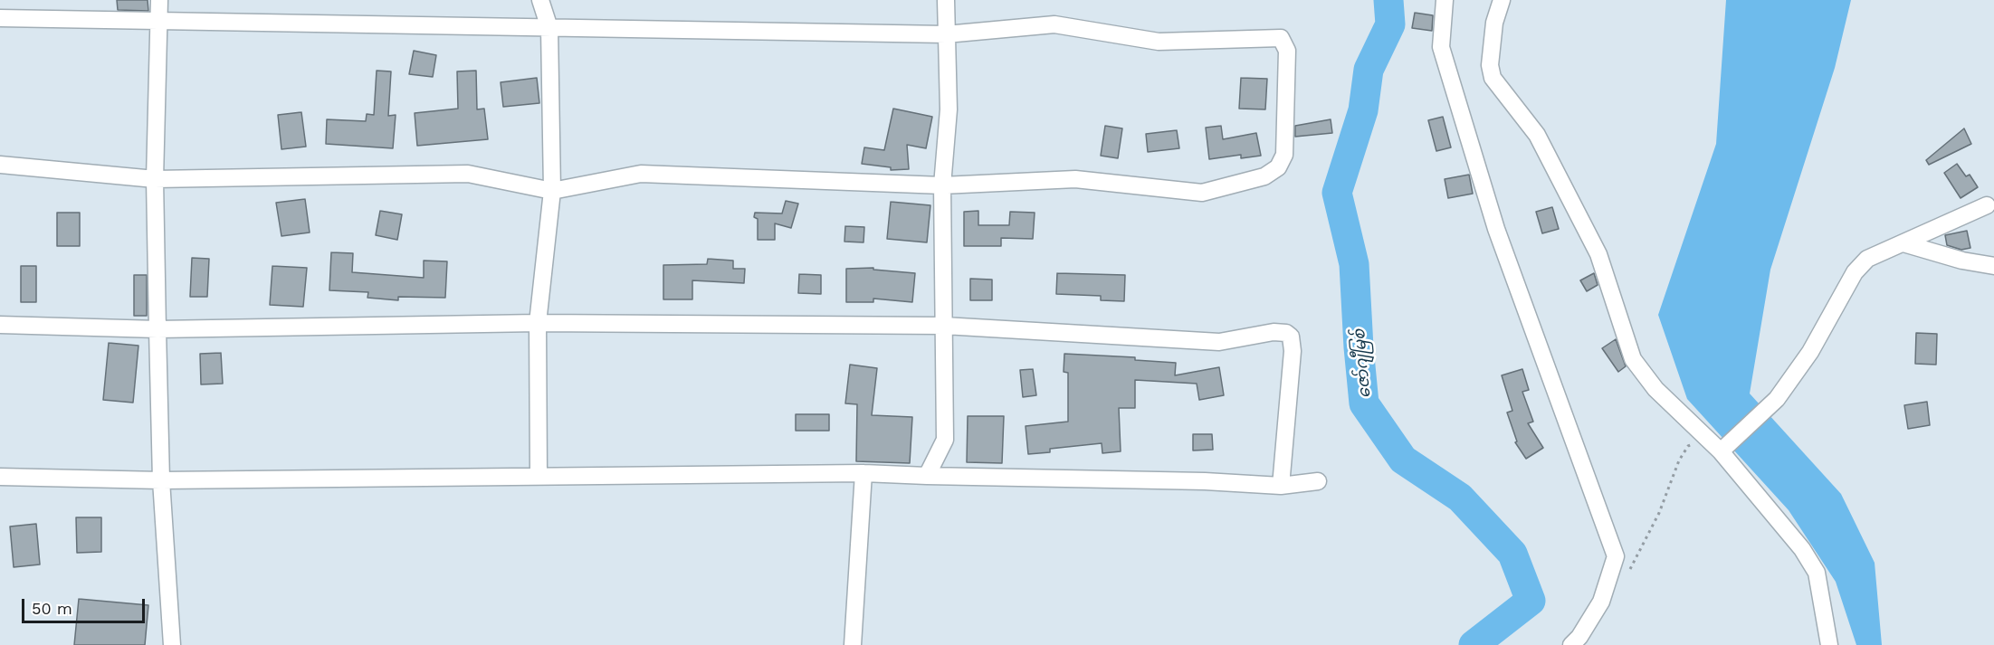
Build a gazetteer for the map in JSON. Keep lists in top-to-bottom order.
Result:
{
  "water": ["ဇော်ဂျီမြစ်"],
  "scale_bar": "50 m"
}
